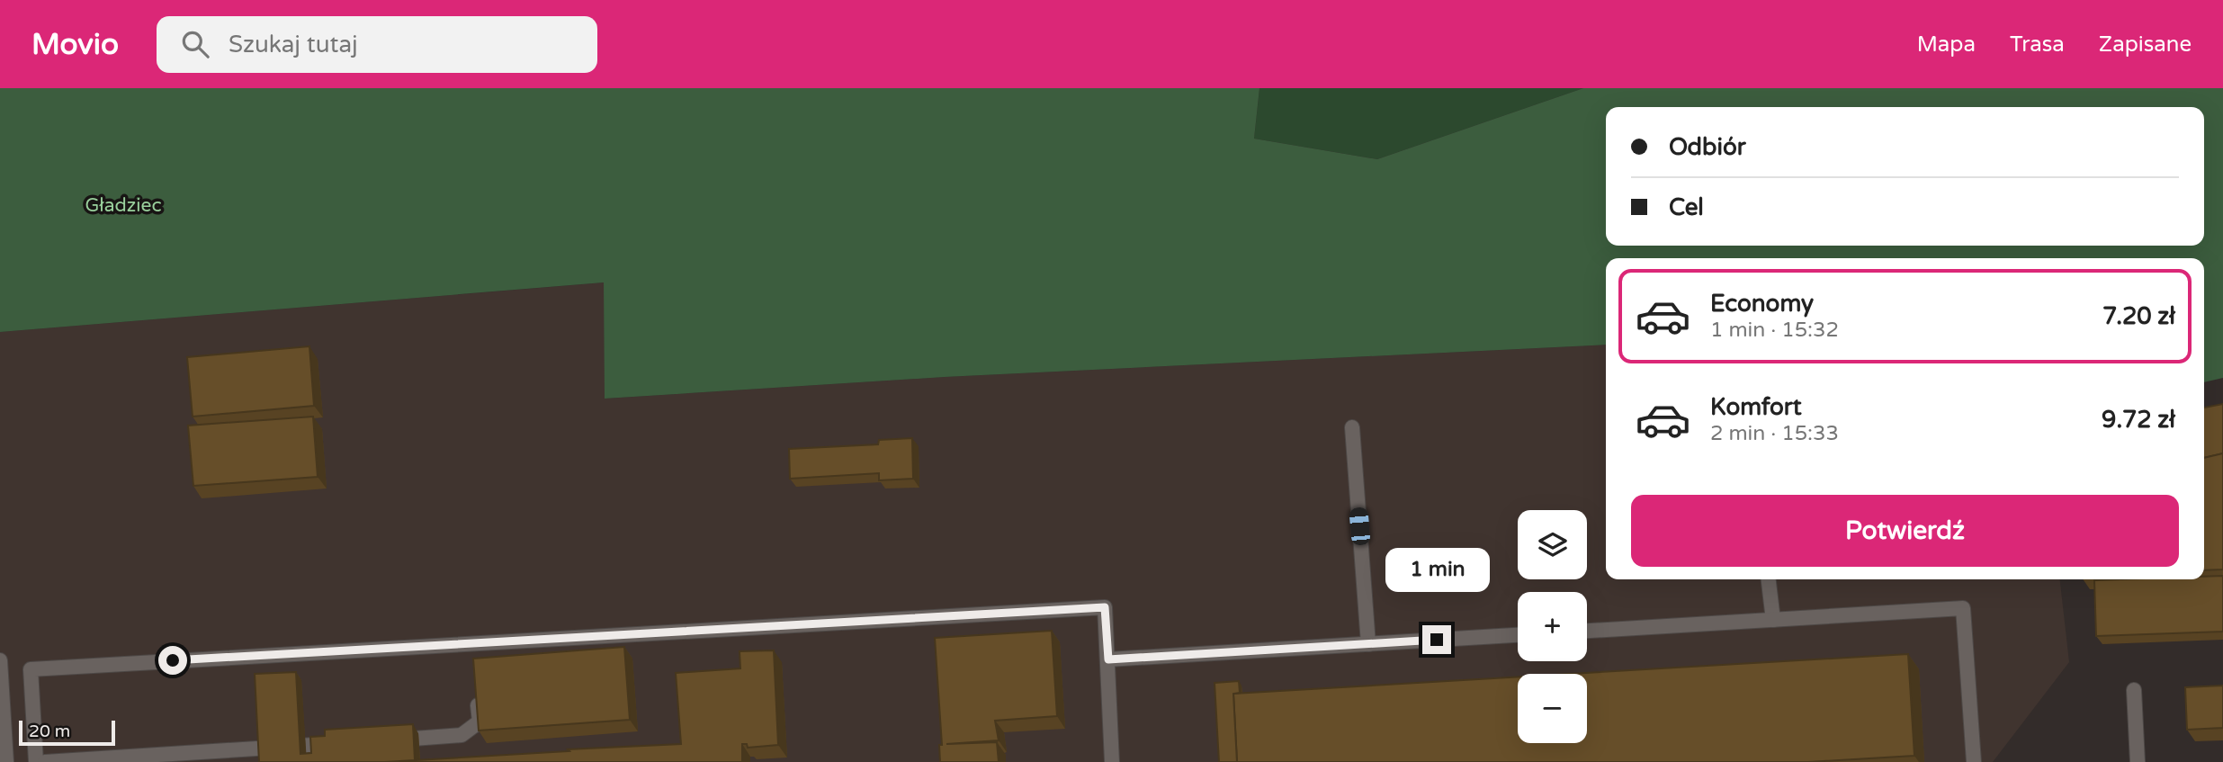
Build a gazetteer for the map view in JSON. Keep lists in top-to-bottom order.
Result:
{
  "parks": ["Gładziec"],
  "scale_bar": "20 m",
  "page": {
    "header": "Movio",
    "search": "Szukaj tutaj",
    "nav": ["Mapa", "Trasa", "Zapisane"],
    "banner": ["Odbiór", "Cel"],
    "list": [
      {
        "name": "Economy",
        "note": "1 min · 15:32",
        "value": "7.20 zł"
      },
      {
        "name": "Komfort",
        "note": "2 min · 15:33",
        "value": "9.72 zł"
      }
    ],
    "buttons": "Potwierdź",
    "map_buttons": ["+", "−"],
    "bubble": "1 min",
    "scale": "20 m"
  }
}
